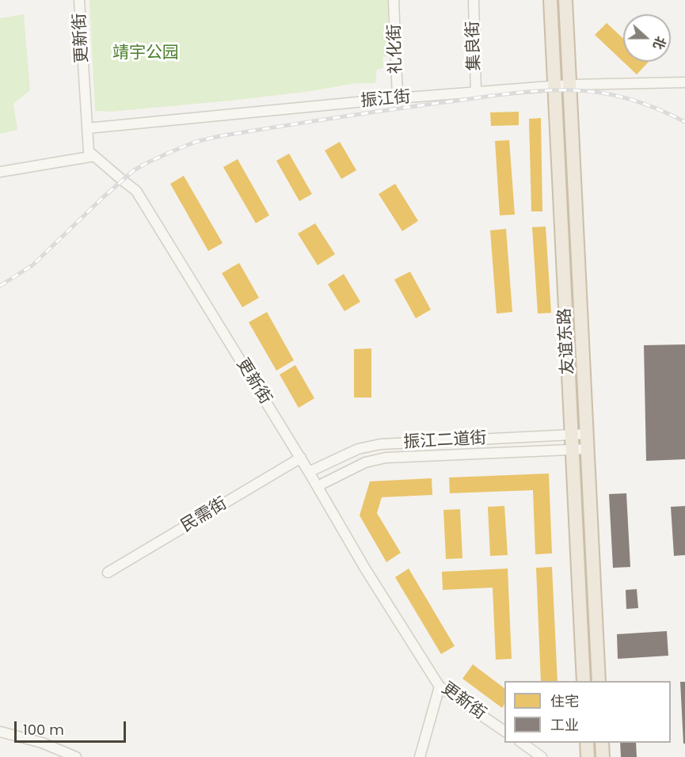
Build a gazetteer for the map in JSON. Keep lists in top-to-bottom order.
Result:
{
  "streets": {
    "highway": ["友谊东路"],
    "street": [
      "更新街",
      "集良街",
      "礼化街",
      "振江街",
      "振江二道街",
      "民需街"
    ]
  },
  "crossings": [
    ["更新街", "振江街"],
    ["更新街", "振江二道街"],
    ["更新街", "民需街"],
    ["集良街", "振江街"],
    ["礼化街", "振江街"],
    ["振江街", "友谊东路"],
    ["友谊东路", "振江二道街"]
  ],
  "parks": ["靖宇公园"],
  "legend": ["住宅", "工业"],
  "scale_bar": "100 m",
  "north": "right"
}
